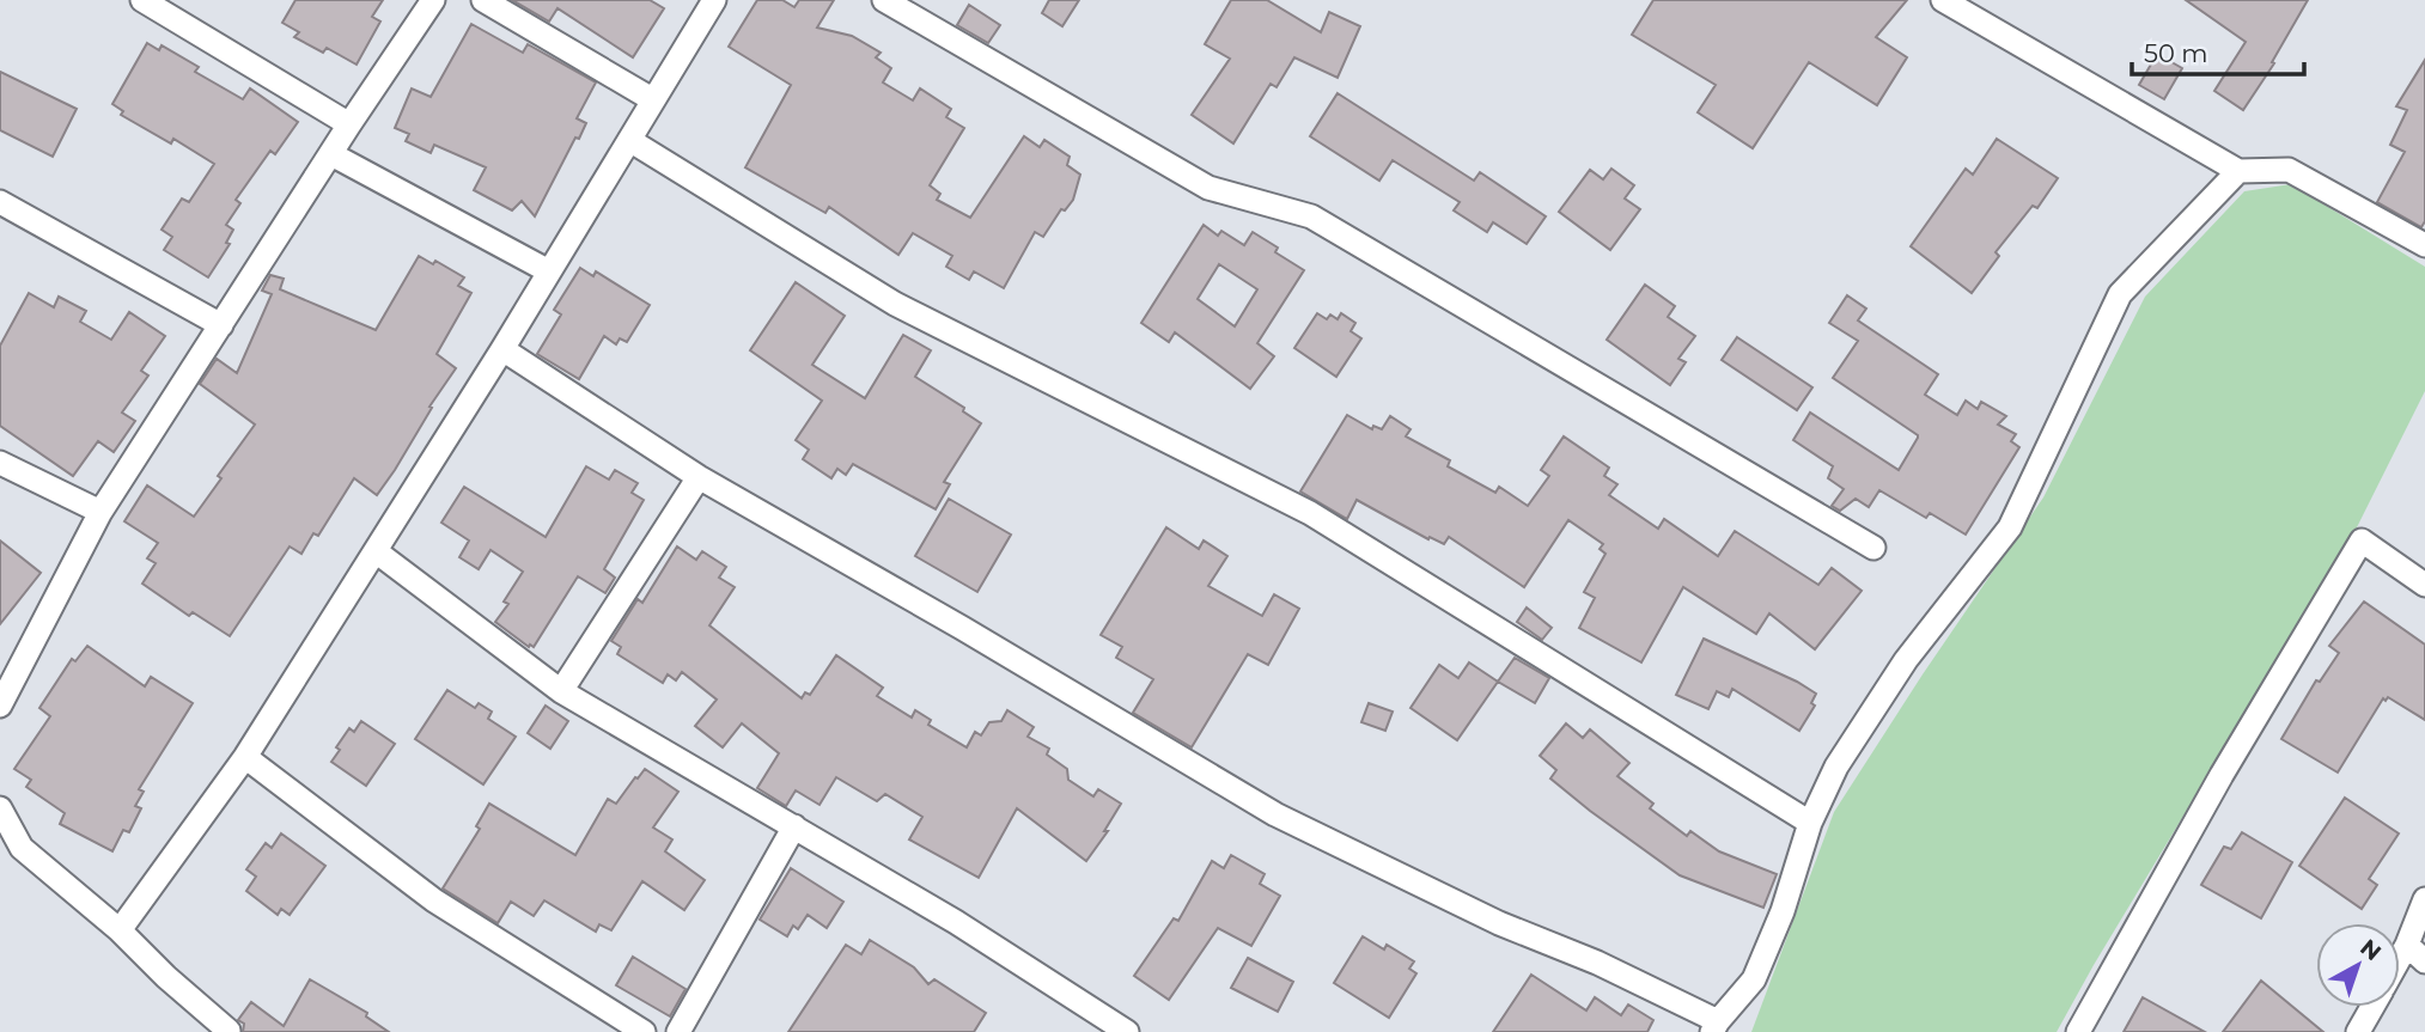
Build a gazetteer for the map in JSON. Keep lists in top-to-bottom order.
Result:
{
  "scale_bar": "50 m",
  "north": "top right"
}
